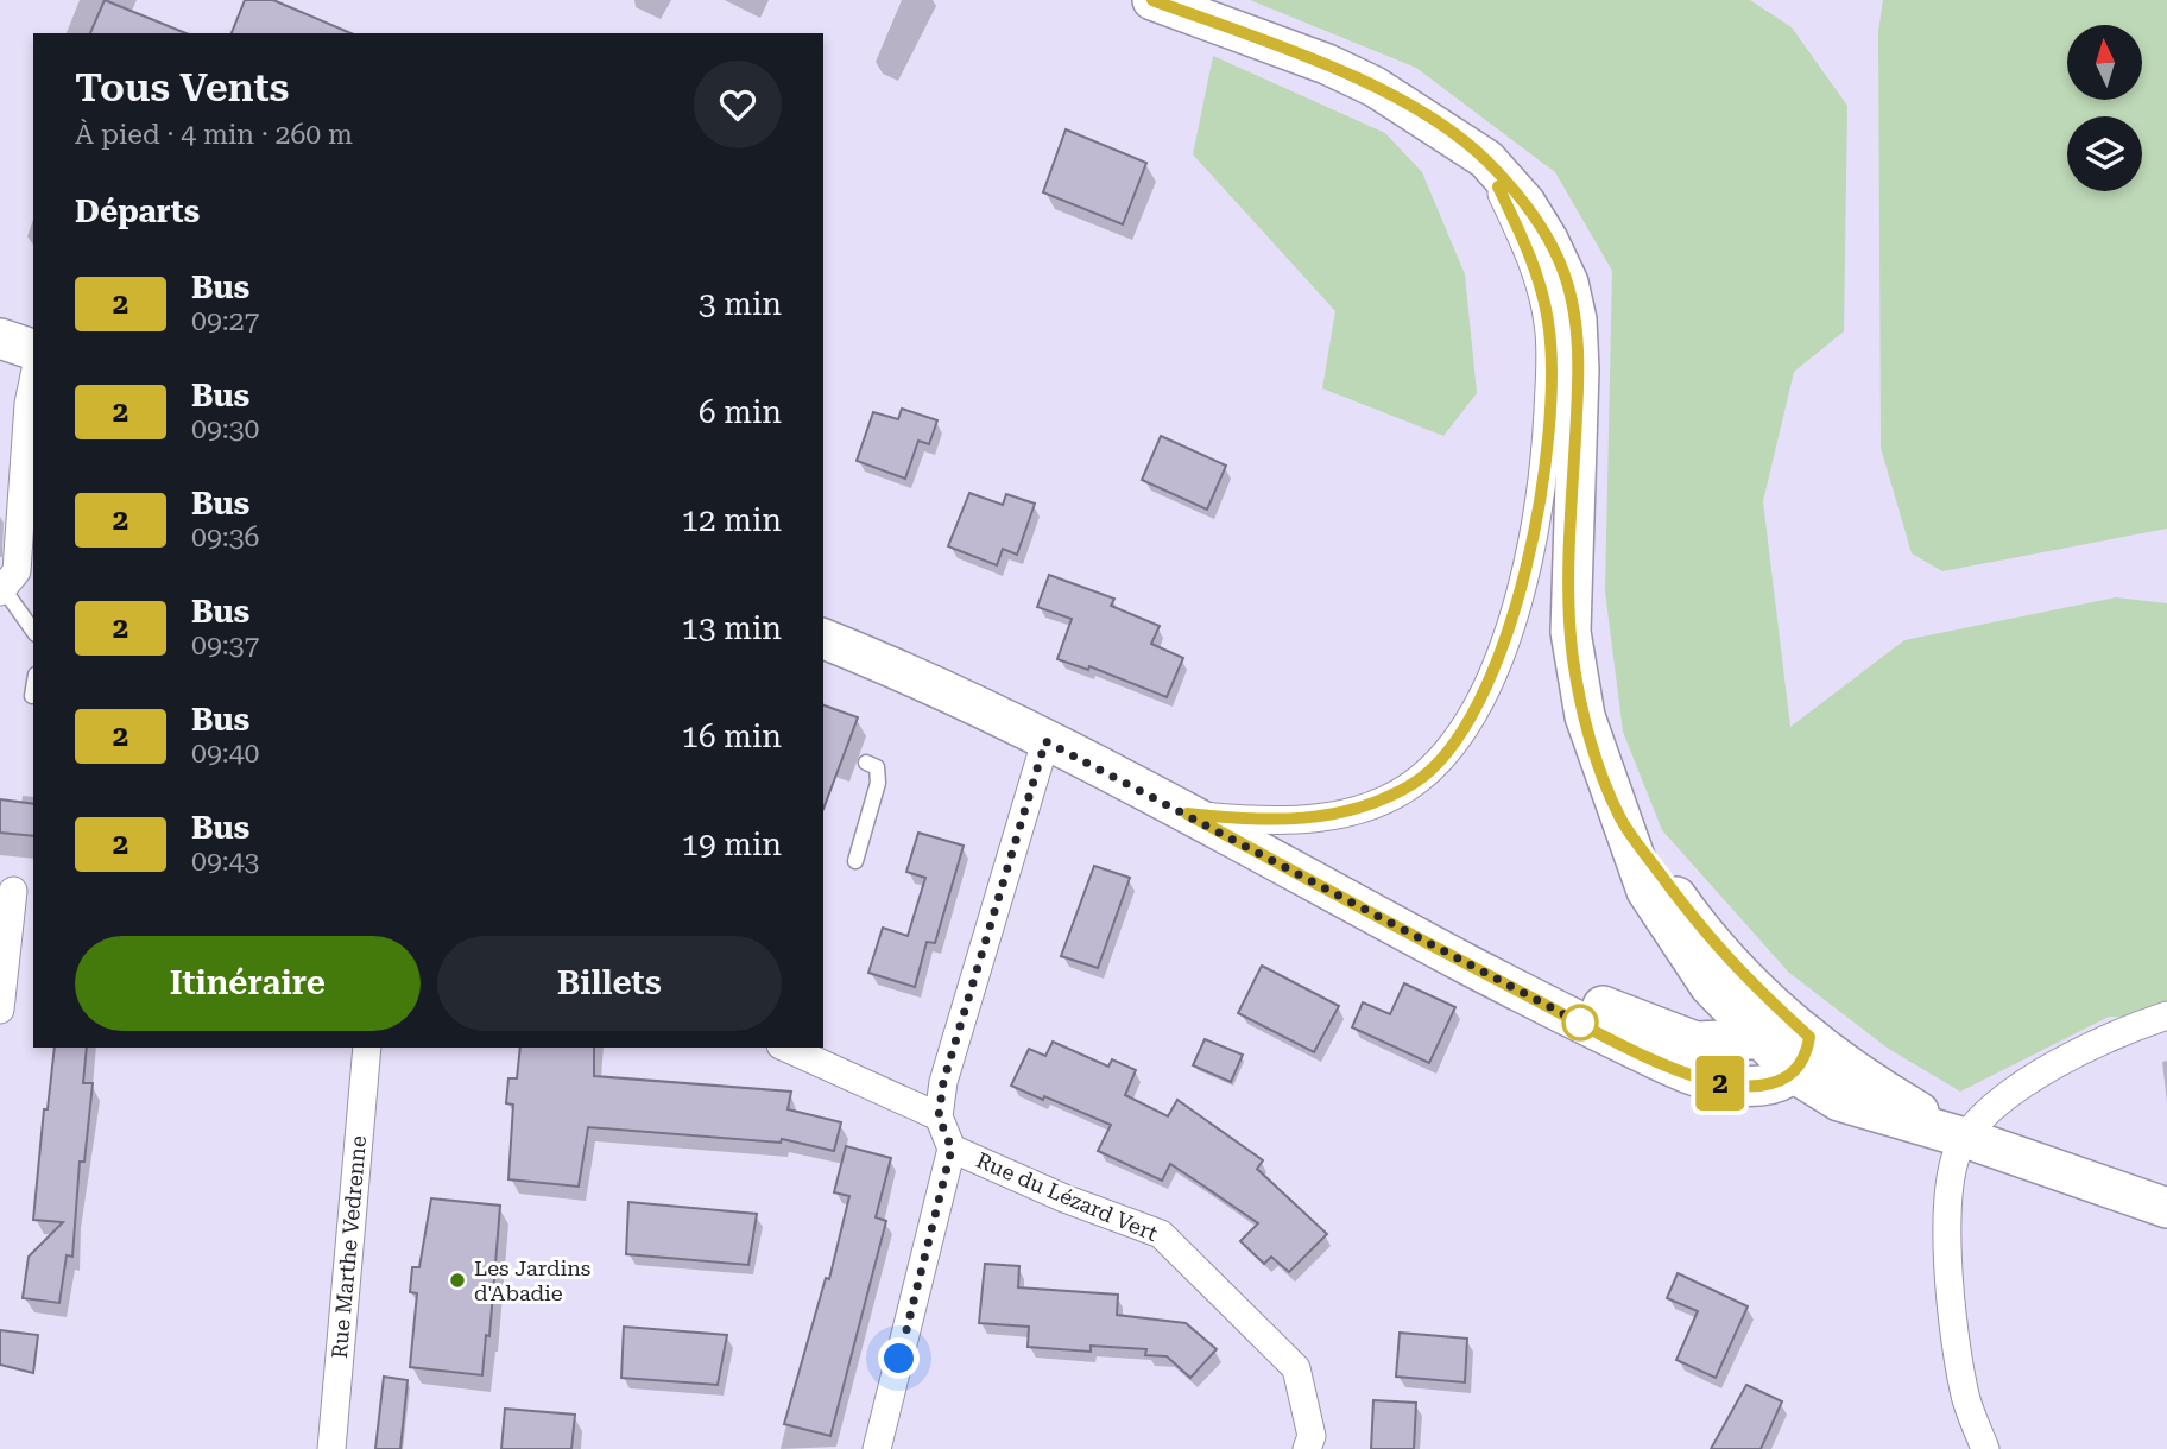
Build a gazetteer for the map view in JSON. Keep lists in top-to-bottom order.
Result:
{
  "streets": {
    "street": ["Rue du Lézard Vert", "Rue Marthe Vedrenne"]
  },
  "places": ["Les Jardins d'Abadie"],
  "lines": ["bus line 2"],
  "north": "top",
  "page": {
    "on_map": "2",
    "heading": [
      ["Tous Vents", "À pied · 4 min · 260 m"],
      "Départs"
    ],
    "list": [
      {
        "mark": "2",
        "name": "Bus",
        "note": "09:27",
        "value": "3 min"
      },
      {
        "mark": "2",
        "name": "Bus",
        "note": "09:30",
        "value": "6 min"
      },
      {
        "mark": "2",
        "name": "Bus",
        "note": "09:36",
        "value": "12 min"
      },
      {
        "mark": "2",
        "name": "Bus",
        "note": "09:37",
        "value": "13 min"
      },
      {
        "mark": "2",
        "name": "Bus",
        "note": "09:40",
        "value": "16 min"
      },
      {
        "mark": "2",
        "name": "Bus",
        "note": "09:43",
        "value": "19 min"
      }
    ],
    "buttons": ["Itinéraire", "Billets"]
  }
}
